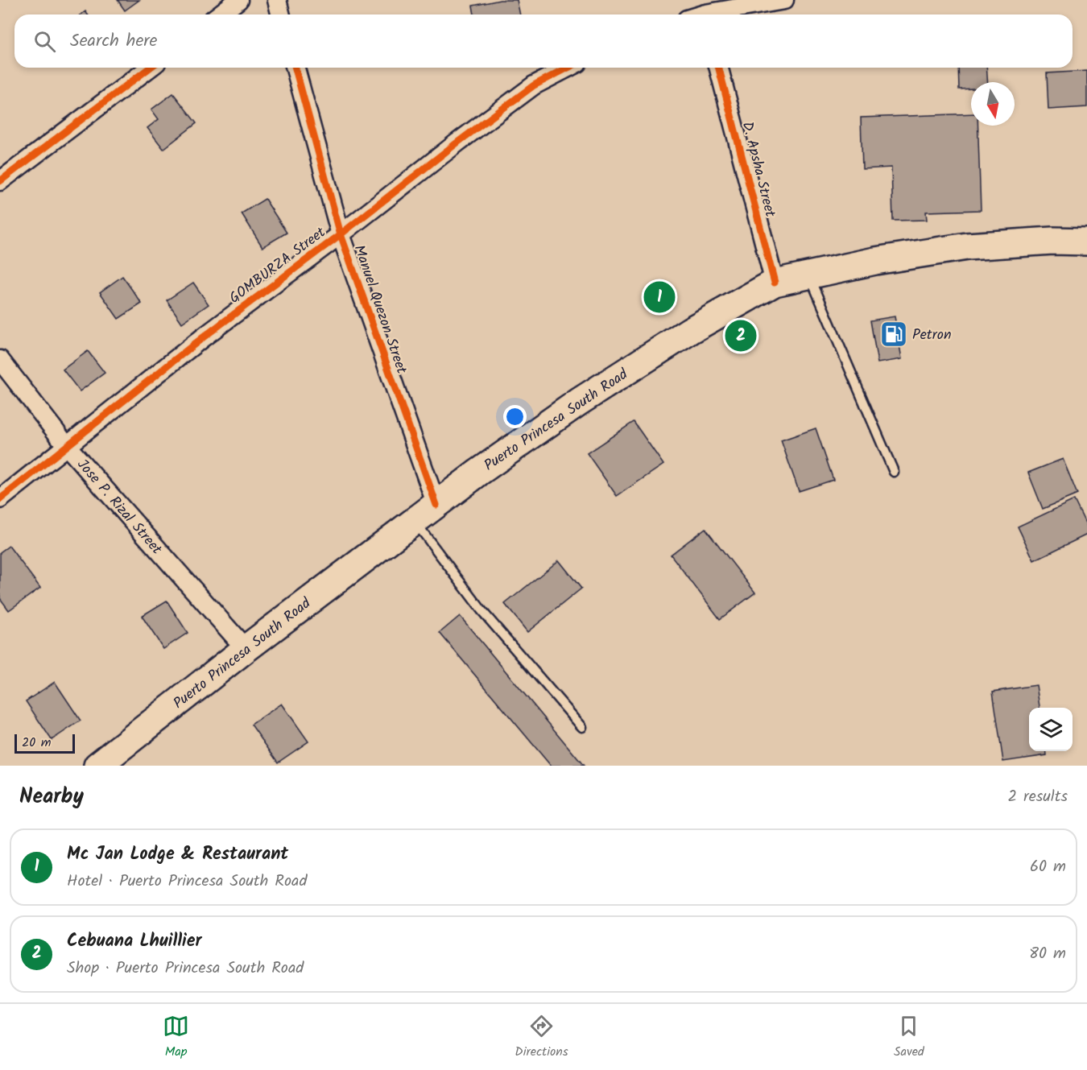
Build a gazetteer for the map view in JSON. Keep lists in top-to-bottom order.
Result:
{
  "streets": {
    "main road": ["Puerto Princesa South Road"],
    "street": [
      "D. Apsha Street",
      "GOMBURZA Street",
      "Manuel Quezon Street",
      "Jose P. Rizal Street"
    ]
  },
  "crossings": [
    ["D. Apsha Street", "Puerto Princesa South Road"],
    ["GOMBURZA Street", "Manuel Quezon Street"],
    ["GOMBURZA Street", "Jose P. Rizal Street"],
    ["Manuel Quezon Street", "Puerto Princesa South Road"],
    ["Puerto Princesa South Road", "Jose P. Rizal Street"]
  ],
  "places": {
    "fuel station": ["Petron"]
  },
  "scale_bar": "20 m",
  "north": "bottom",
  "page": {
    "search": "Search here",
    "pins": ["1", "2"],
    "scale": "20 m",
    "heading": ["Nearby", "2 results"],
    "list": [
      {
        "mark": "1",
        "name": "Mc Jan Lodge & Restaurant",
        "note": "Hotel · Puerto Princesa South Road",
        "value": "60 m"
      },
      {
        "mark": "2",
        "name": "Cebuana Lhuillier",
        "note": "Shop · Puerto Princesa South Road",
        "value": "80 m"
      }
    ],
    "nav": ["Map", "Directions", "Saved"]
  }
}
